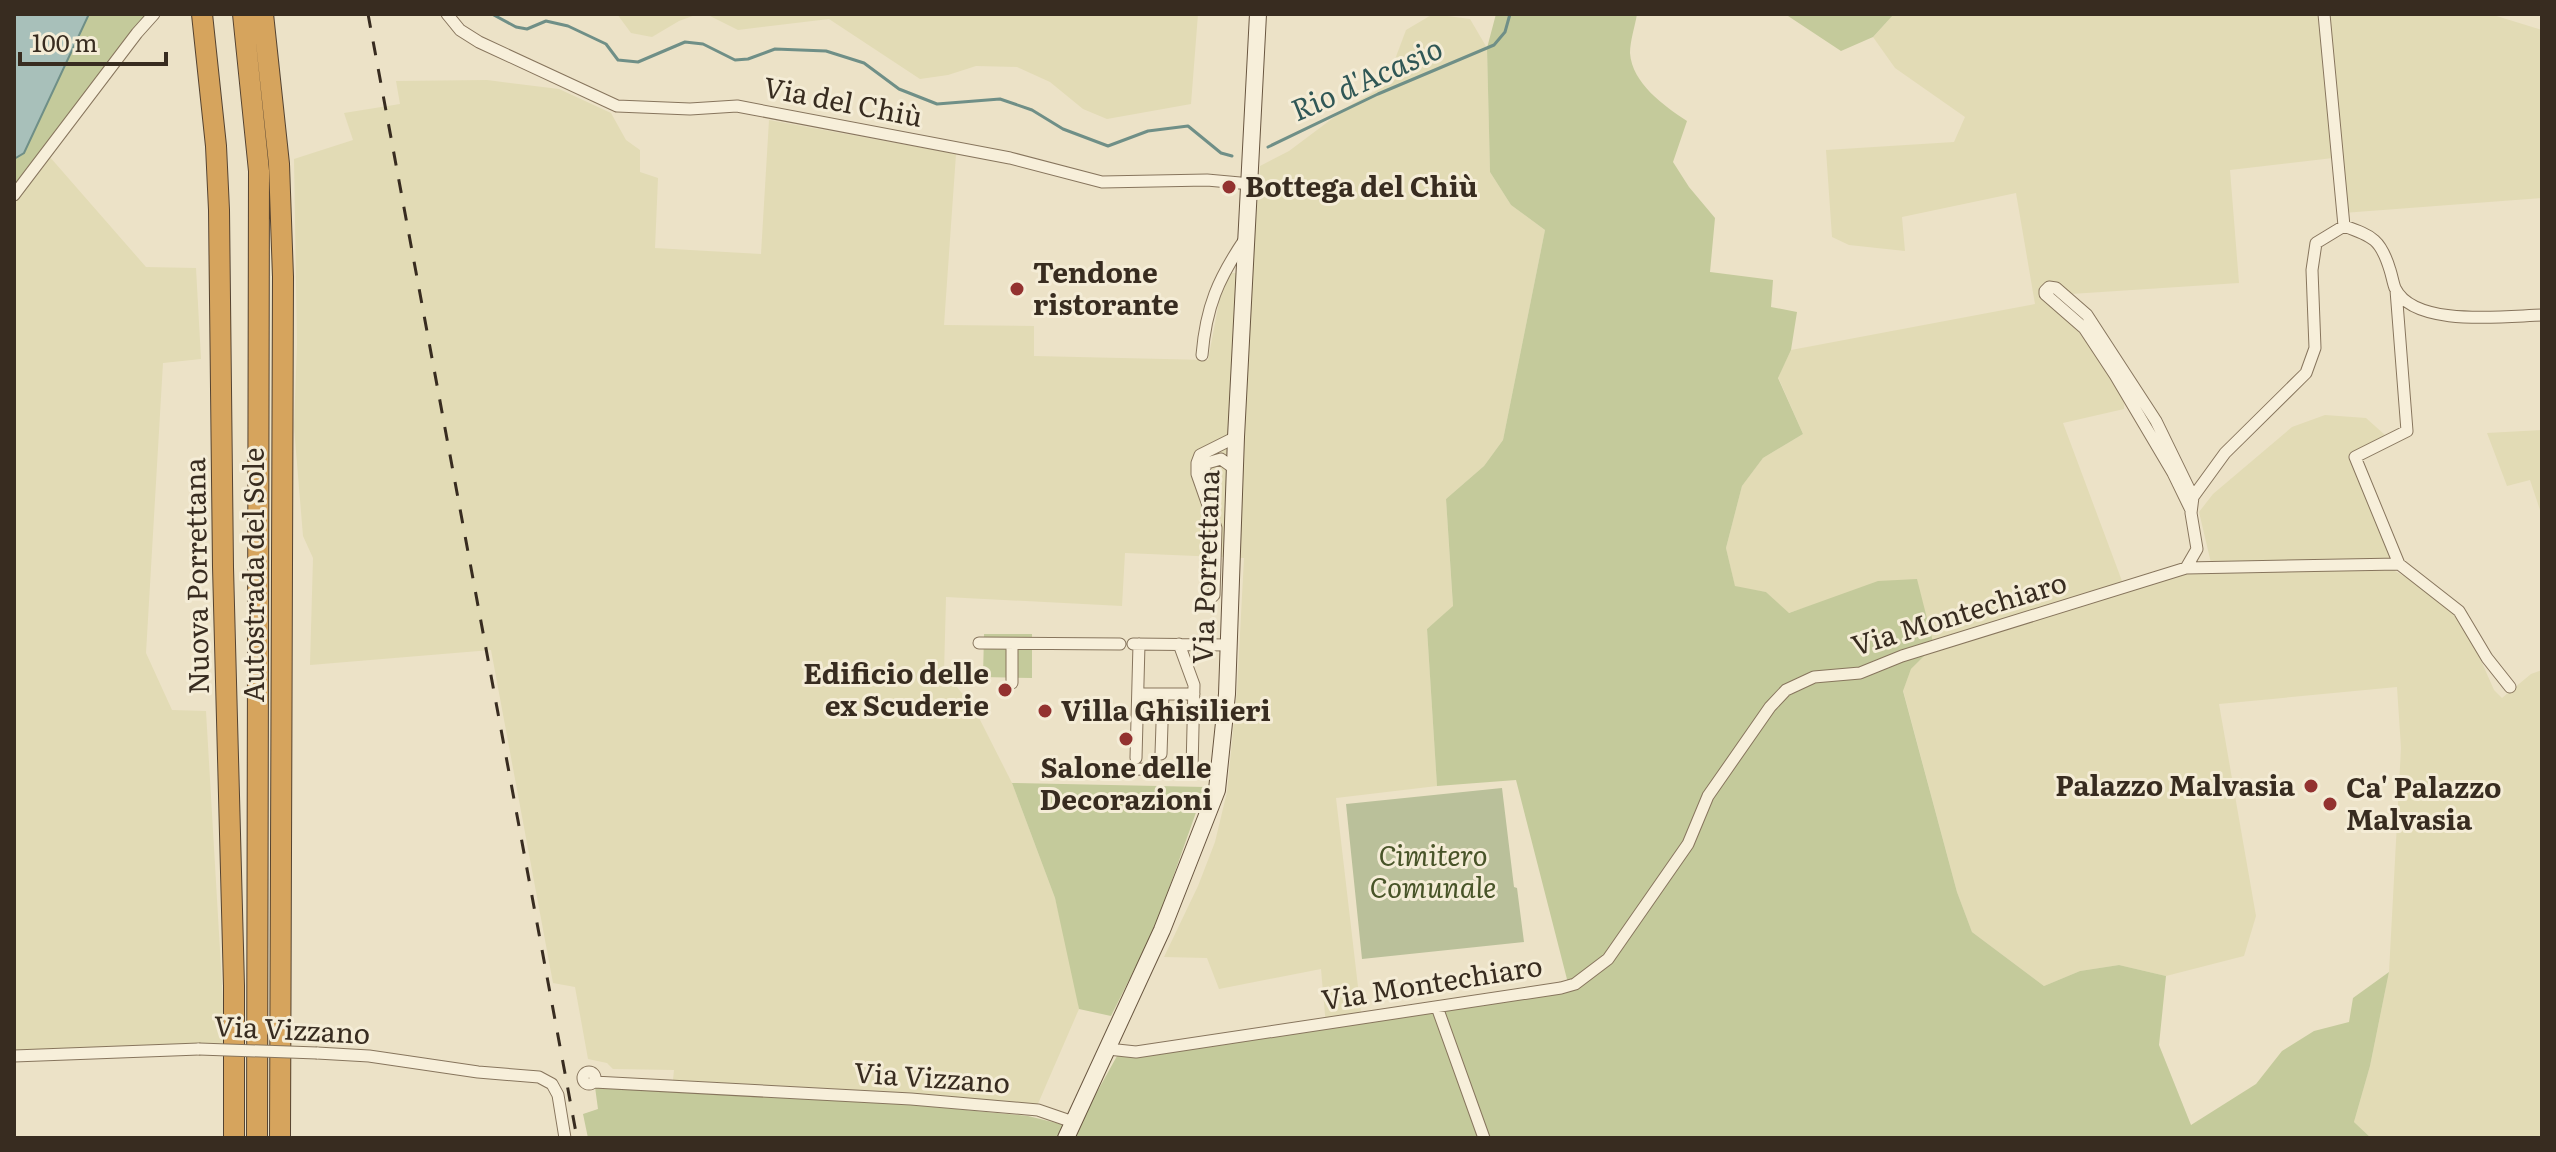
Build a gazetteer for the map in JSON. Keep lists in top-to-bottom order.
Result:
{
  "streets": {
    "highway": ["Autostrada del Sole", "Nuova Porrettana"],
    "main road": ["Via Porrettana"],
    "street": ["Via del Chiù", "Via Montechiaro", "Via Vizzano"]
  },
  "crossings": [
    ["Via del Chiù", "Via Porrettana"],
    ["Via Porrettana", "Via Montechiaro"],
    ["Via Porrettana", "Via Vizzano"]
  ],
  "water": ["Rio d'Acasio"],
  "parks": ["Cimitero Comunale"],
  "places": [
    "Bottega del Chiù",
    "Tendone ristorante",
    "Edificio delle ex Scuderie",
    "Villa Ghisilieri",
    "Salone delle Decorazioni",
    "Palazzo Malvasia",
    "Ca' Palazzo Malvasia"
  ],
  "scale_bar": "100 m"
}
